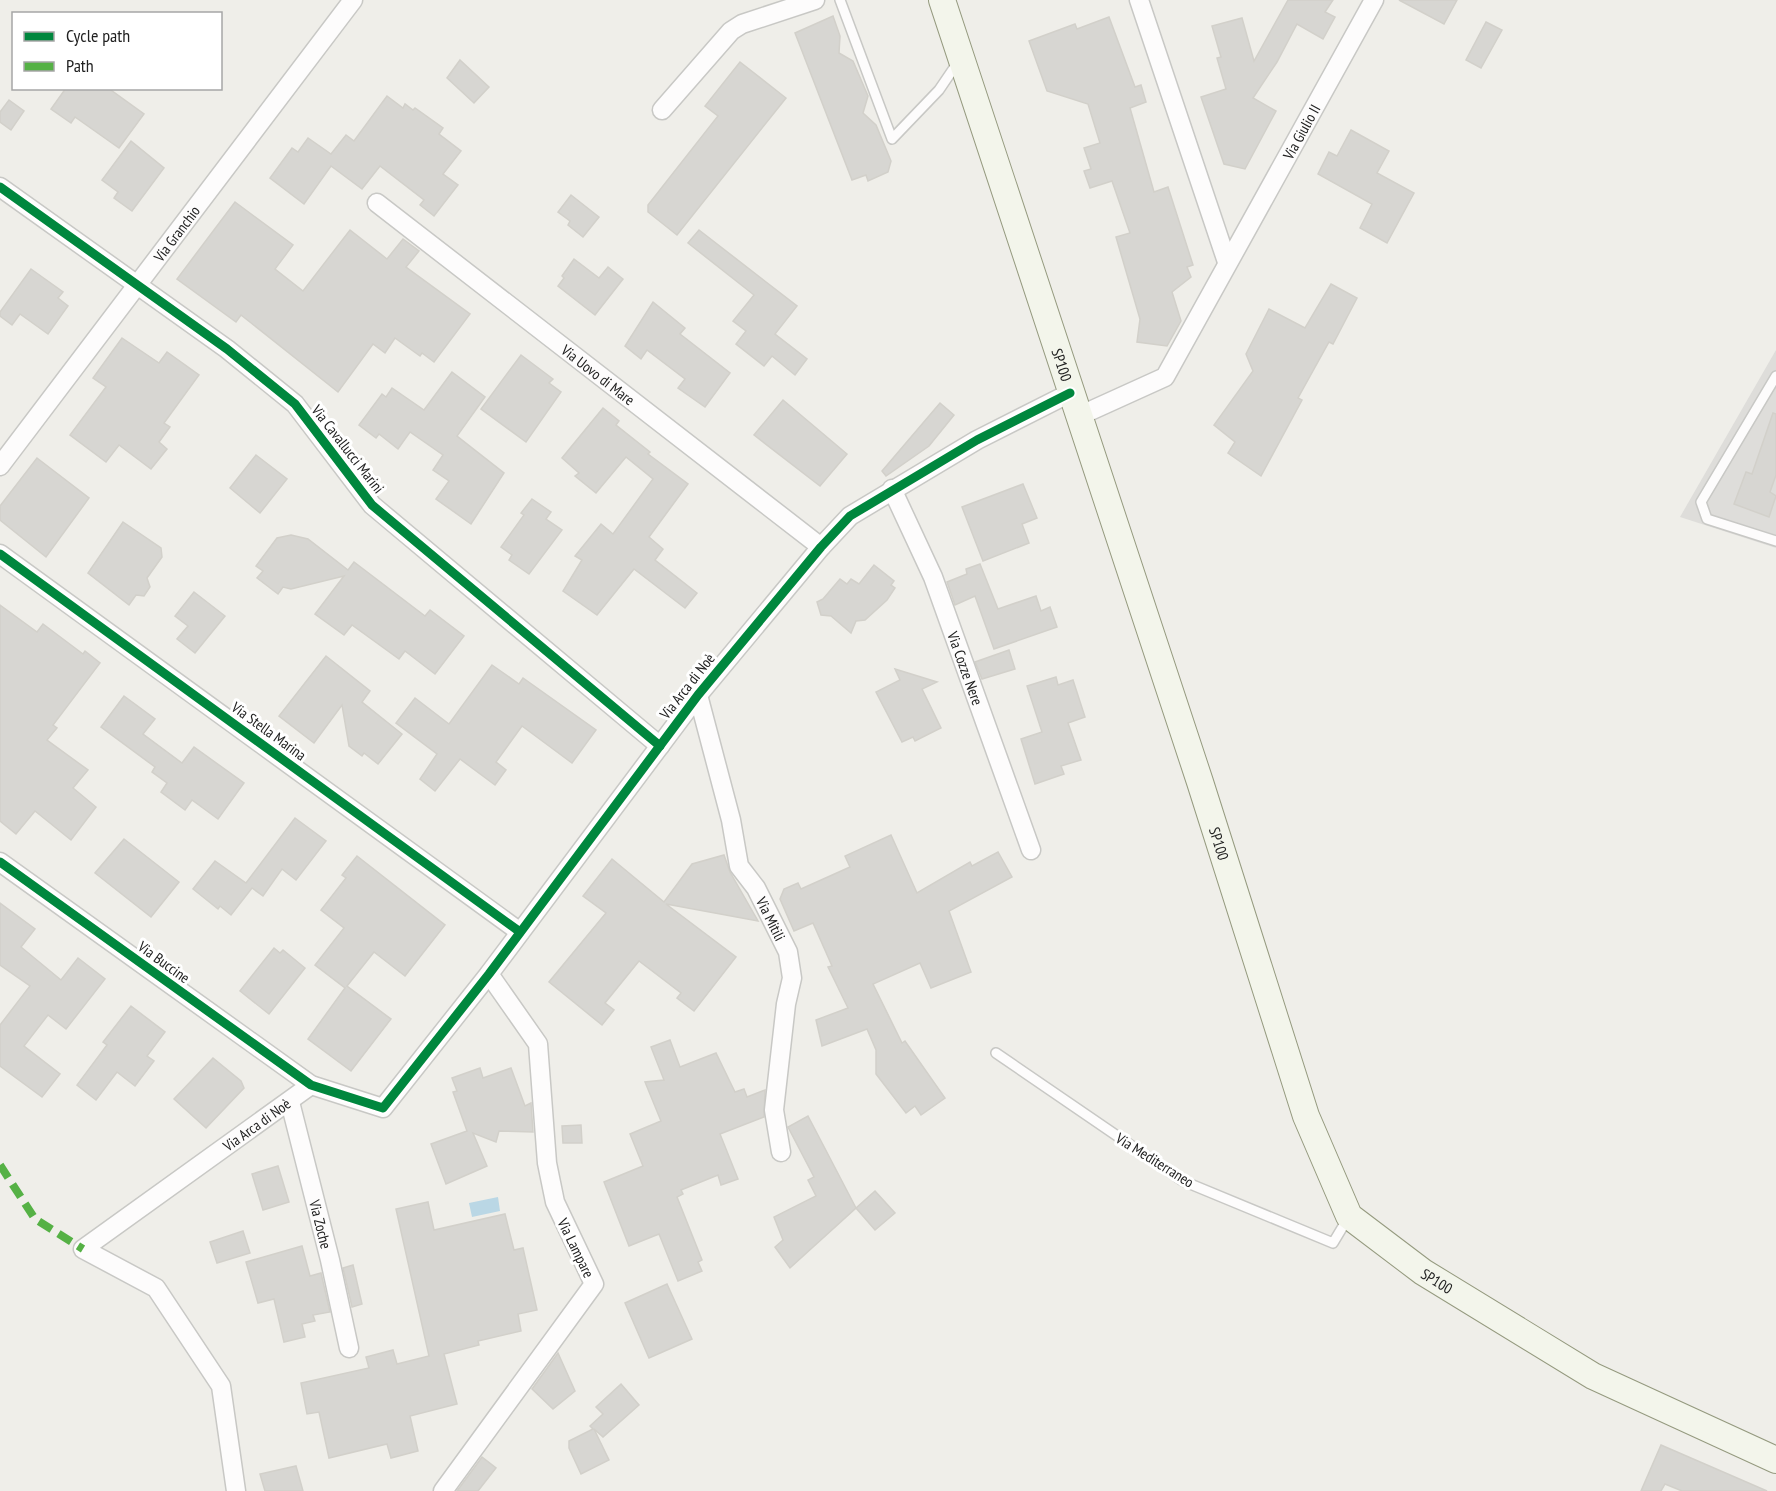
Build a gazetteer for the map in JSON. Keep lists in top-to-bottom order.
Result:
{
  "streets": {
    "main road": ["SP100"],
    "street": [
      "Via Giulio II",
      "Via Granchio",
      "Via Uovo di Mare",
      "Via Cavallucci Marini",
      "Via Cozze Nere",
      "Via Arca di Noè",
      "Via Stella Marina",
      "Via Mitili",
      "Via Buccine",
      "Via Zoche",
      "Via Lampare"
    ],
    "lane": ["Via Mediterraneo"]
  },
  "crossings": [
    ["Via Giulio II", "SP100"],
    ["Via Giulio II", "Via Arca di Noè"],
    ["Via Granchio", "Via Cavallucci Marini"],
    ["SP100", "Via Arca di Noè"],
    ["SP100", "Via Mediterraneo"],
    ["Via Uovo di Mare", "Via Arca di Noè"],
    ["Via Cavallucci Marini", "Via Arca di Noè"],
    ["Via Cozze Nere", "Via Arca di Noè"],
    ["Via Arca di Noè", "Via Stella Marina"],
    ["Via Arca di Noè", "Via Mitili"],
    ["Via Arca di Noè", "Via Buccine"],
    ["Via Arca di Noè", "Via Zoche"],
    ["Via Arca di Noè", "Via Lampare"]
  ],
  "legend": ["Cycle path", "Path"]
}
